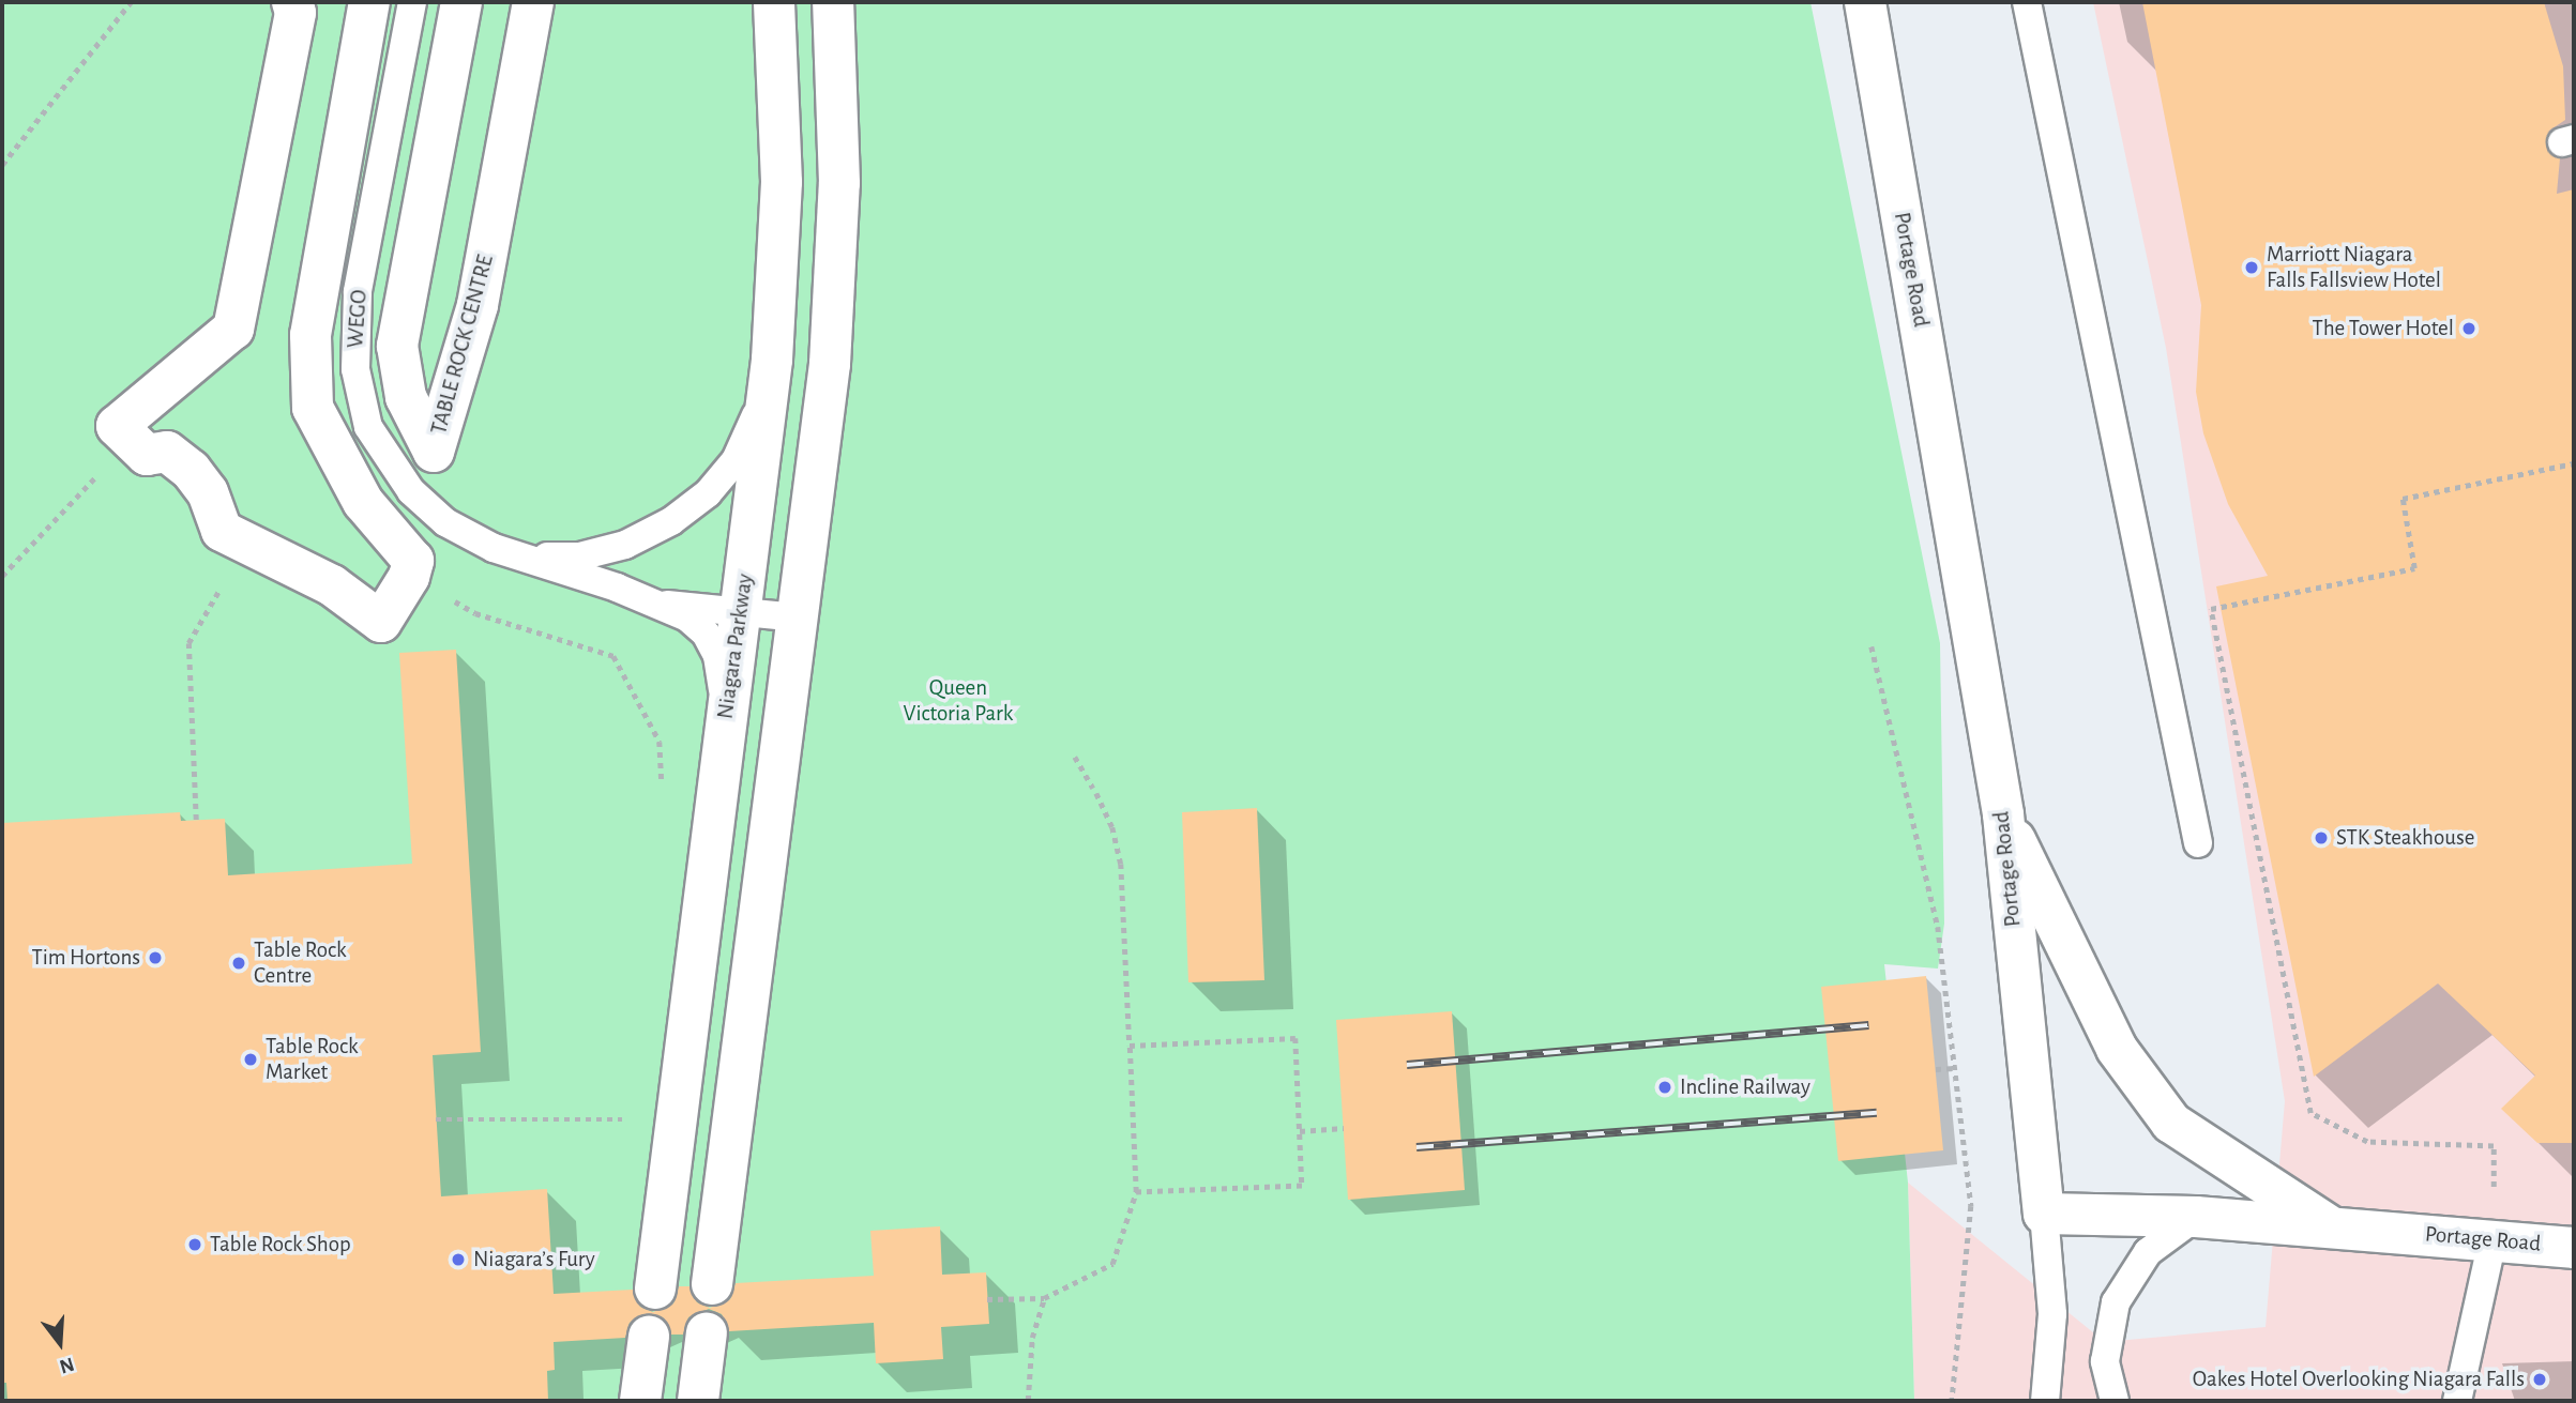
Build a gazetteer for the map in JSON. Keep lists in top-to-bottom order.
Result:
{
  "streets": {
    "main road": ["Portage Road", "TABLE ROCK CENTRE", "Niagara Parkway"],
    "lane": ["WEGO"]
  },
  "crossings": [
    ["WEGO", "Niagara Parkway"]
  ],
  "parks": ["Queen Victoria Park"],
  "places": [
    "Marriott Niagara Falls Fallsview Hotel",
    "The Tower Hotel",
    "STK Steakhouse",
    "Tim Hortons",
    "Table Rock Centre",
    "Table Rock Market",
    "Incline Railway",
    "Table Rock Shop",
    "Niagara’s Fury",
    "Oakes Hotel Overlooking Niagara Falls"
  ],
  "north": "bottom"
}
